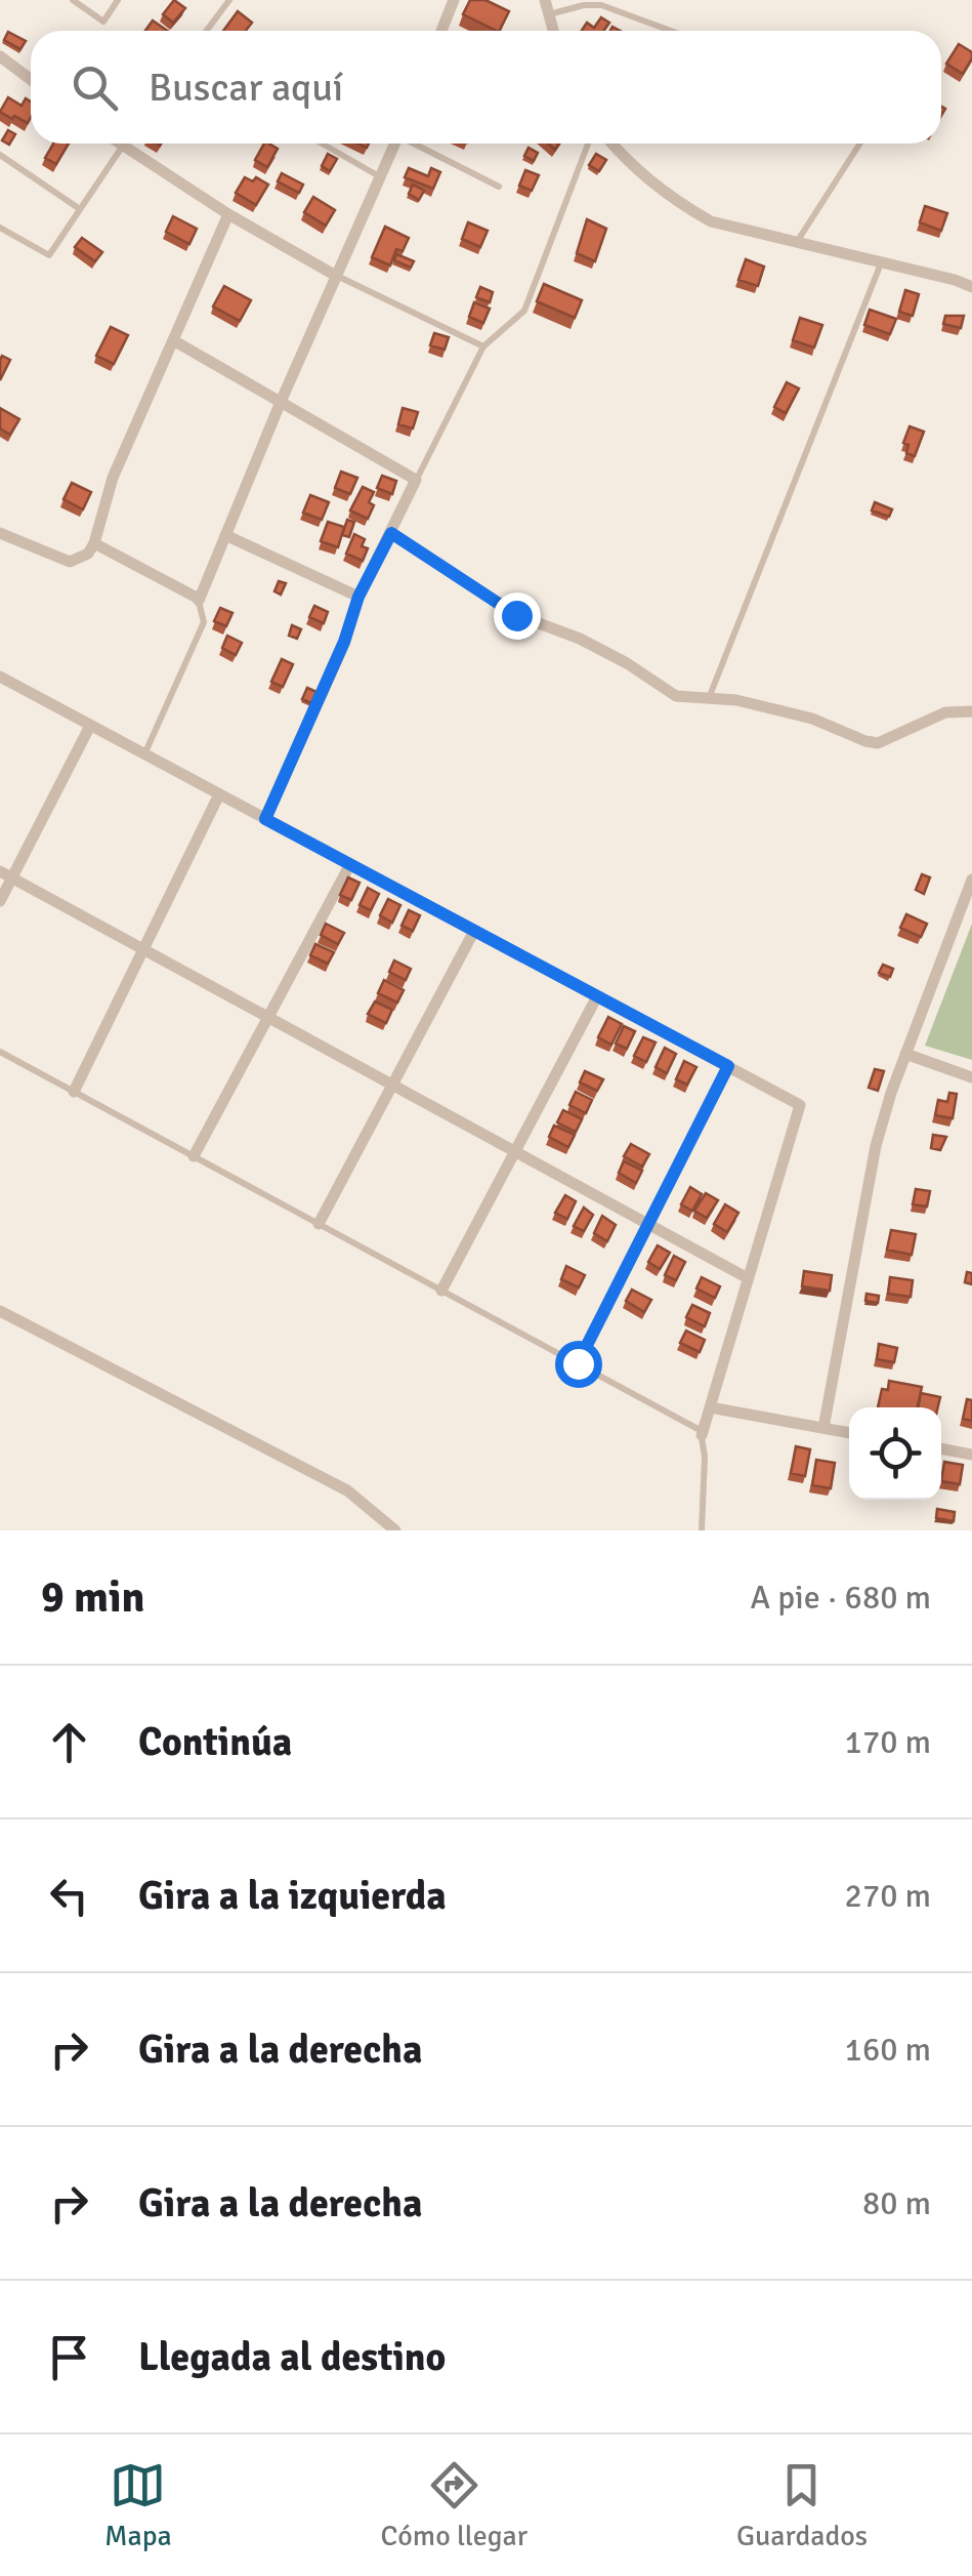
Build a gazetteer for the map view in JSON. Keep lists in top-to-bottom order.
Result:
{
  "page": {
    "search": "Buscar aquí",
    "heading": ["9 min", "A pie · 680 m"],
    "list": [
      ["Continúa", "170 m"],
      ["Gira a la izquierda", "270 m"],
      ["Gira a la derecha", "160 m"],
      ["Gira a la derecha", "80 m"],
      "Llegada al destino"
    ],
    "nav": ["Mapa", "Cómo llegar", "Guardados"]
  }
}
